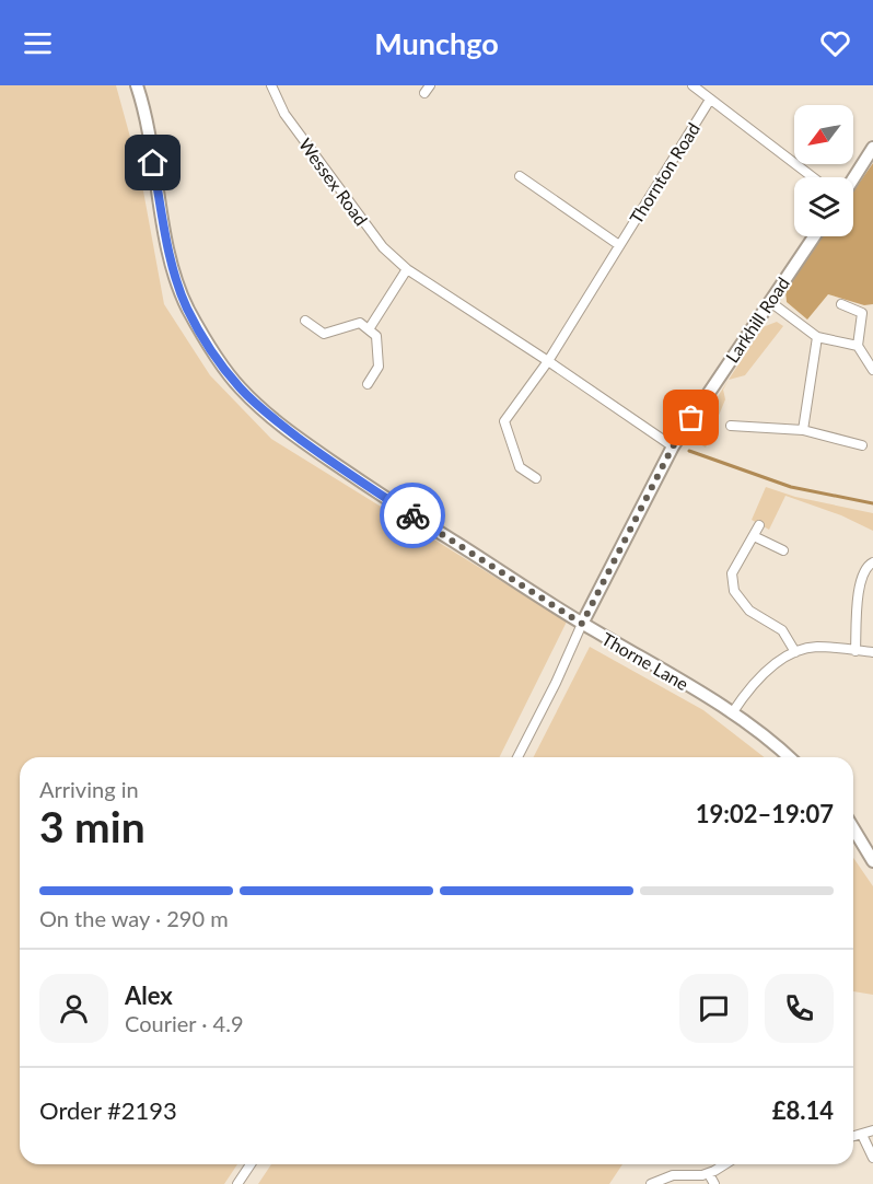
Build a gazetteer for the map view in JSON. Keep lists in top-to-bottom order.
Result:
{
  "streets": {
    "street": [
      "Thornton Road",
      "Wessex Road",
      "Larkhill Road",
      "Thorne Lane"
    ]
  },
  "crossings": [
    ["Thornton Road", "Wessex Road"],
    ["Wessex Road", "Larkhill Road"],
    ["Larkhill Road", "Thorne Lane"]
  ],
  "north": "bottom left",
  "page": {
    "header": "Munchgo",
    "heading": ["3 min", "Arriving in", "19:02–19:07"],
    "panel": [
      "Alex",
      "Courier · 4.9",
      "Order #2193",
      "£8.14"
    ],
    "bar": "On the way · 290 m"
  }
}
